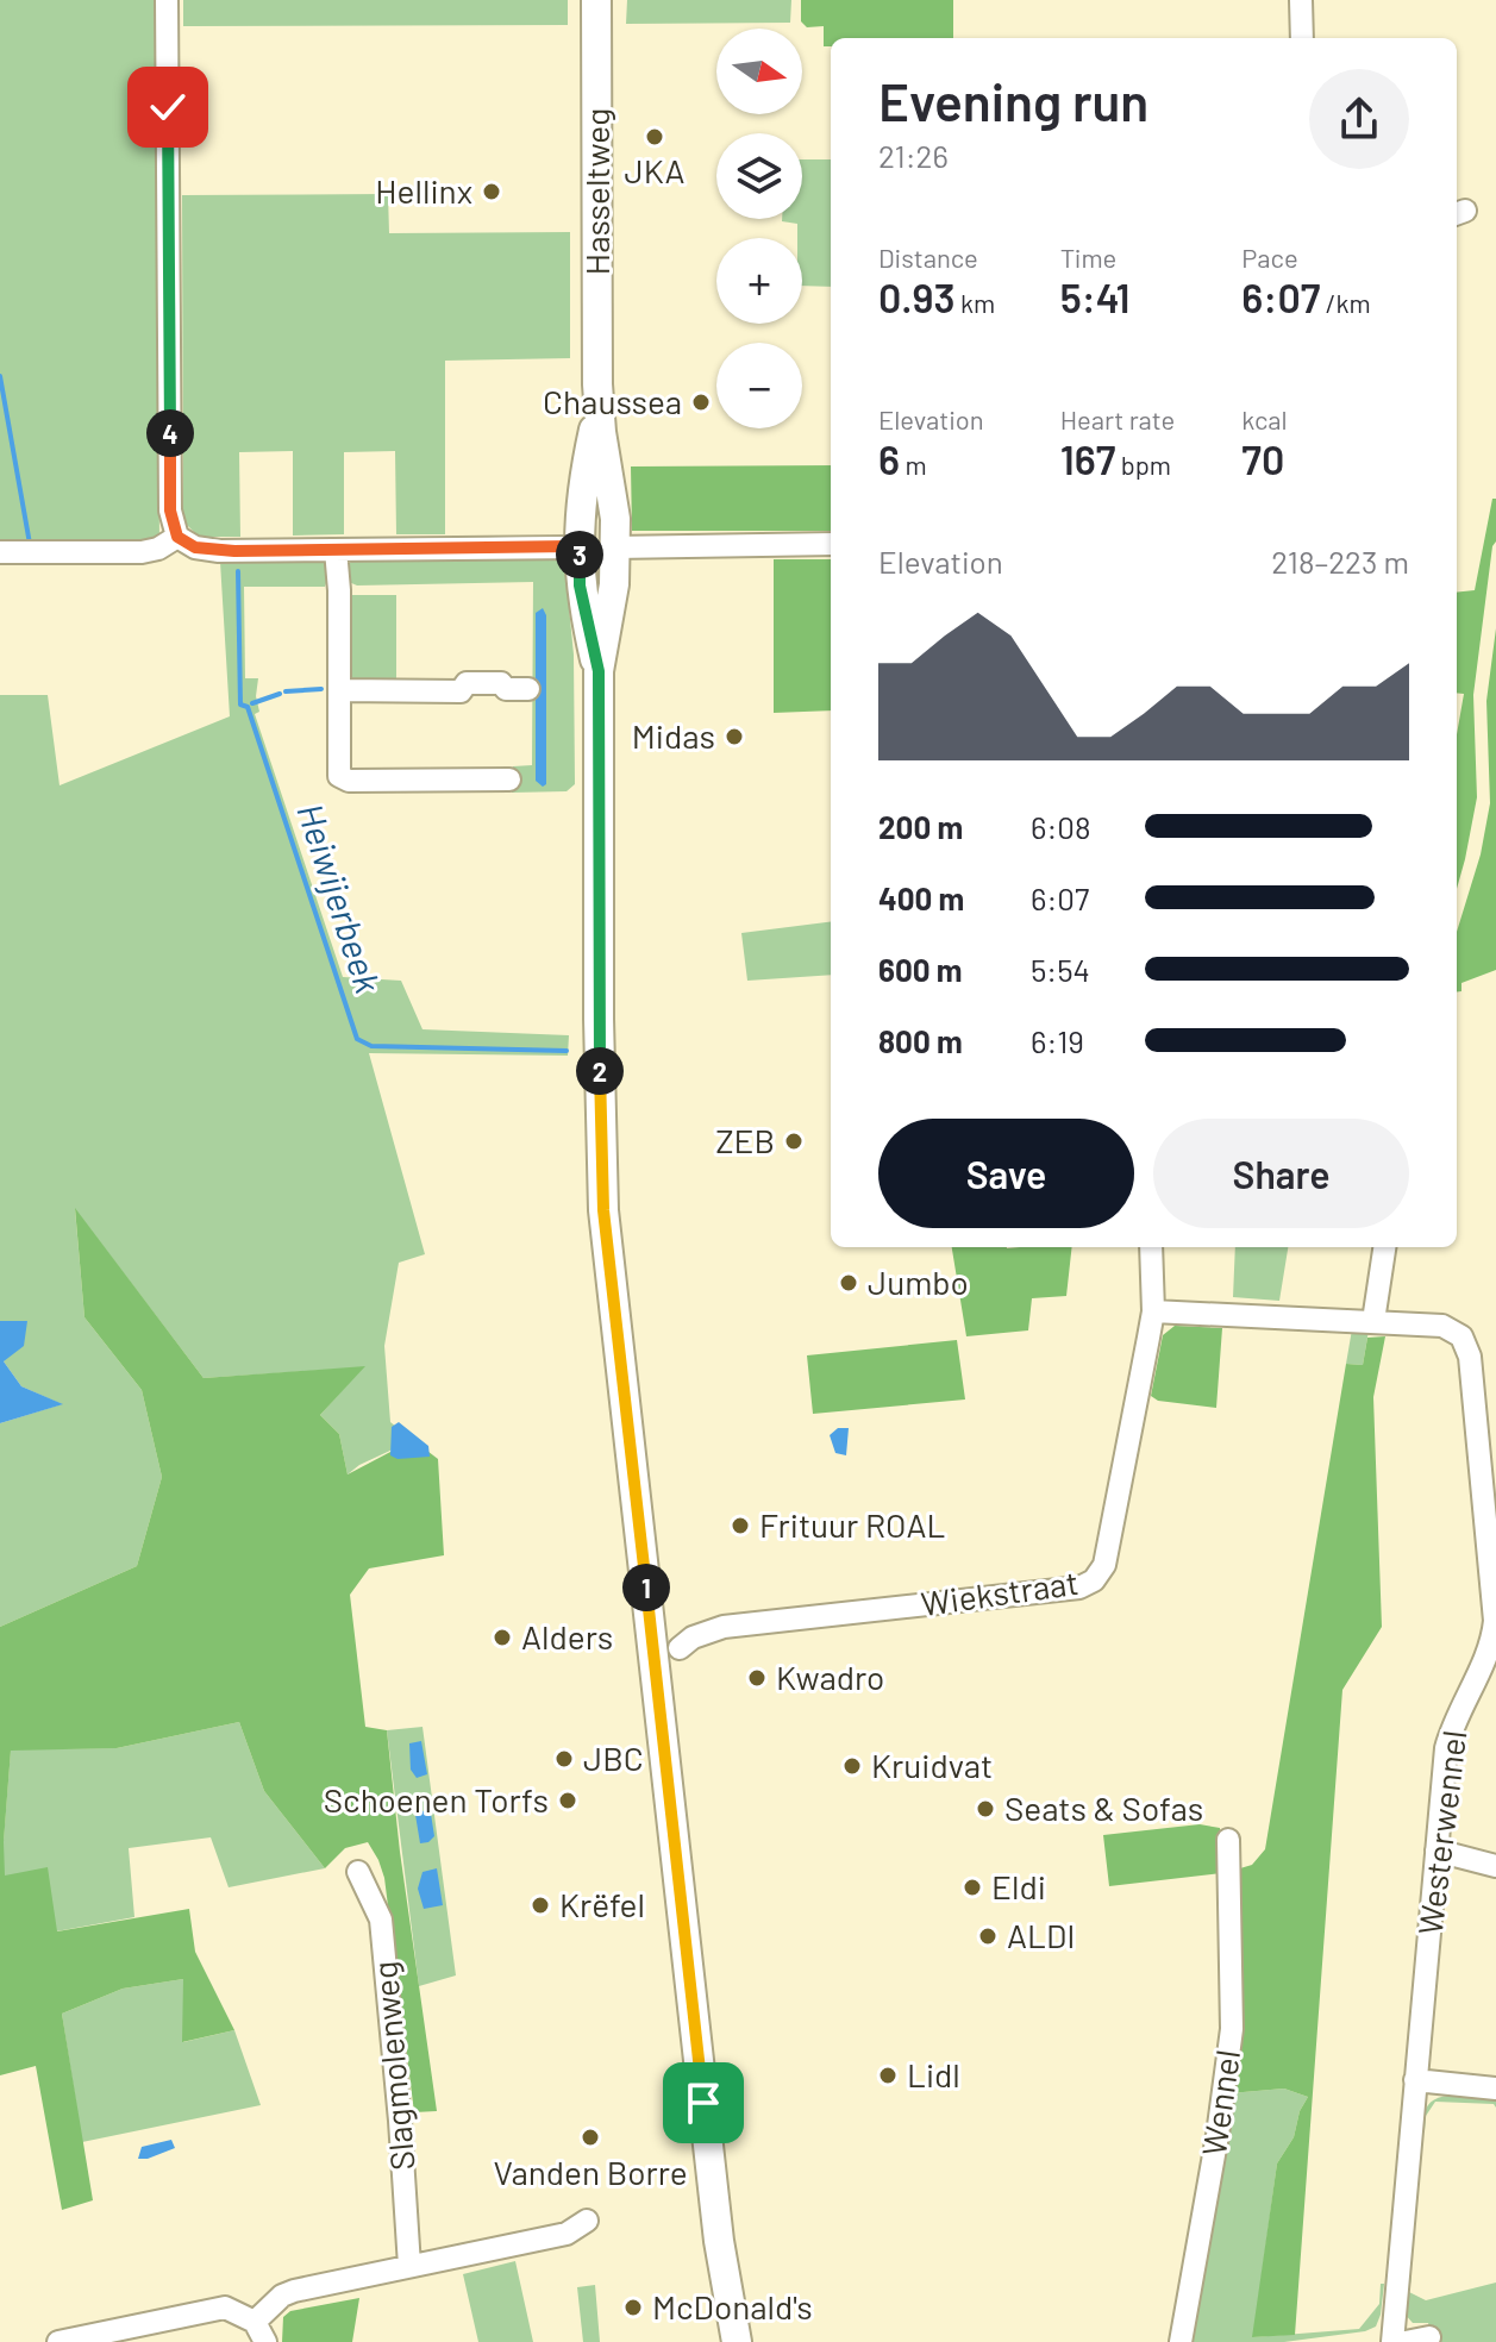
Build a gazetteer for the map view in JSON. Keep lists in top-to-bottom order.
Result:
{
  "streets": {
    "main road": ["Hasseltweg"],
    "street": [
      "Wiekstraat",
      "Westerwennel",
      "Slagmolenweg",
      "Wennel"
    ]
  },
  "crossings": [
    ["Wiekstraat", "Westerwennel"]
  ],
  "water": ["Heiwijerbeek"],
  "places": [
    "JKA",
    "Hellinx",
    "Chaussea",
    "Midas",
    "ZEB",
    "Jumbo",
    "Frituur ROAL",
    "Alders",
    "Kwadro",
    "JBC",
    "Kruidvat",
    "Schoenen Torfs",
    "Seats & Sofas",
    "Eldi",
    "Krëfel",
    "ALDI",
    "Lidl",
    "Vanden Borre",
    "McDonald's"
  ],
  "north": "right",
  "page": {
    "map_buttons": ["+", "−"],
    "heading": ["Evening run", "21:26"],
    "stats": [
      ["Distance", "0.93 km"],
      ["Time", "5:41"],
      ["Pace", "6:07 /km"],
      ["Elevation", "6 m"],
      ["Heart rate", "167 bpm"],
      ["kcal", "70"]
    ],
    "pins": [
      "4",
      "3",
      "2",
      "1"
    ],
    "chart": ["Elevation", "218–223 m"],
    "list": [
      {
        "name": "200 m",
        "note": "6:08"
      },
      {
        "name": "400 m",
        "note": "6:07"
      },
      {
        "name": "600 m",
        "note": "5:54"
      },
      {
        "name": "800 m",
        "note": "6:19"
      }
    ],
    "buttons": ["Save", "Share"]
  }
}
